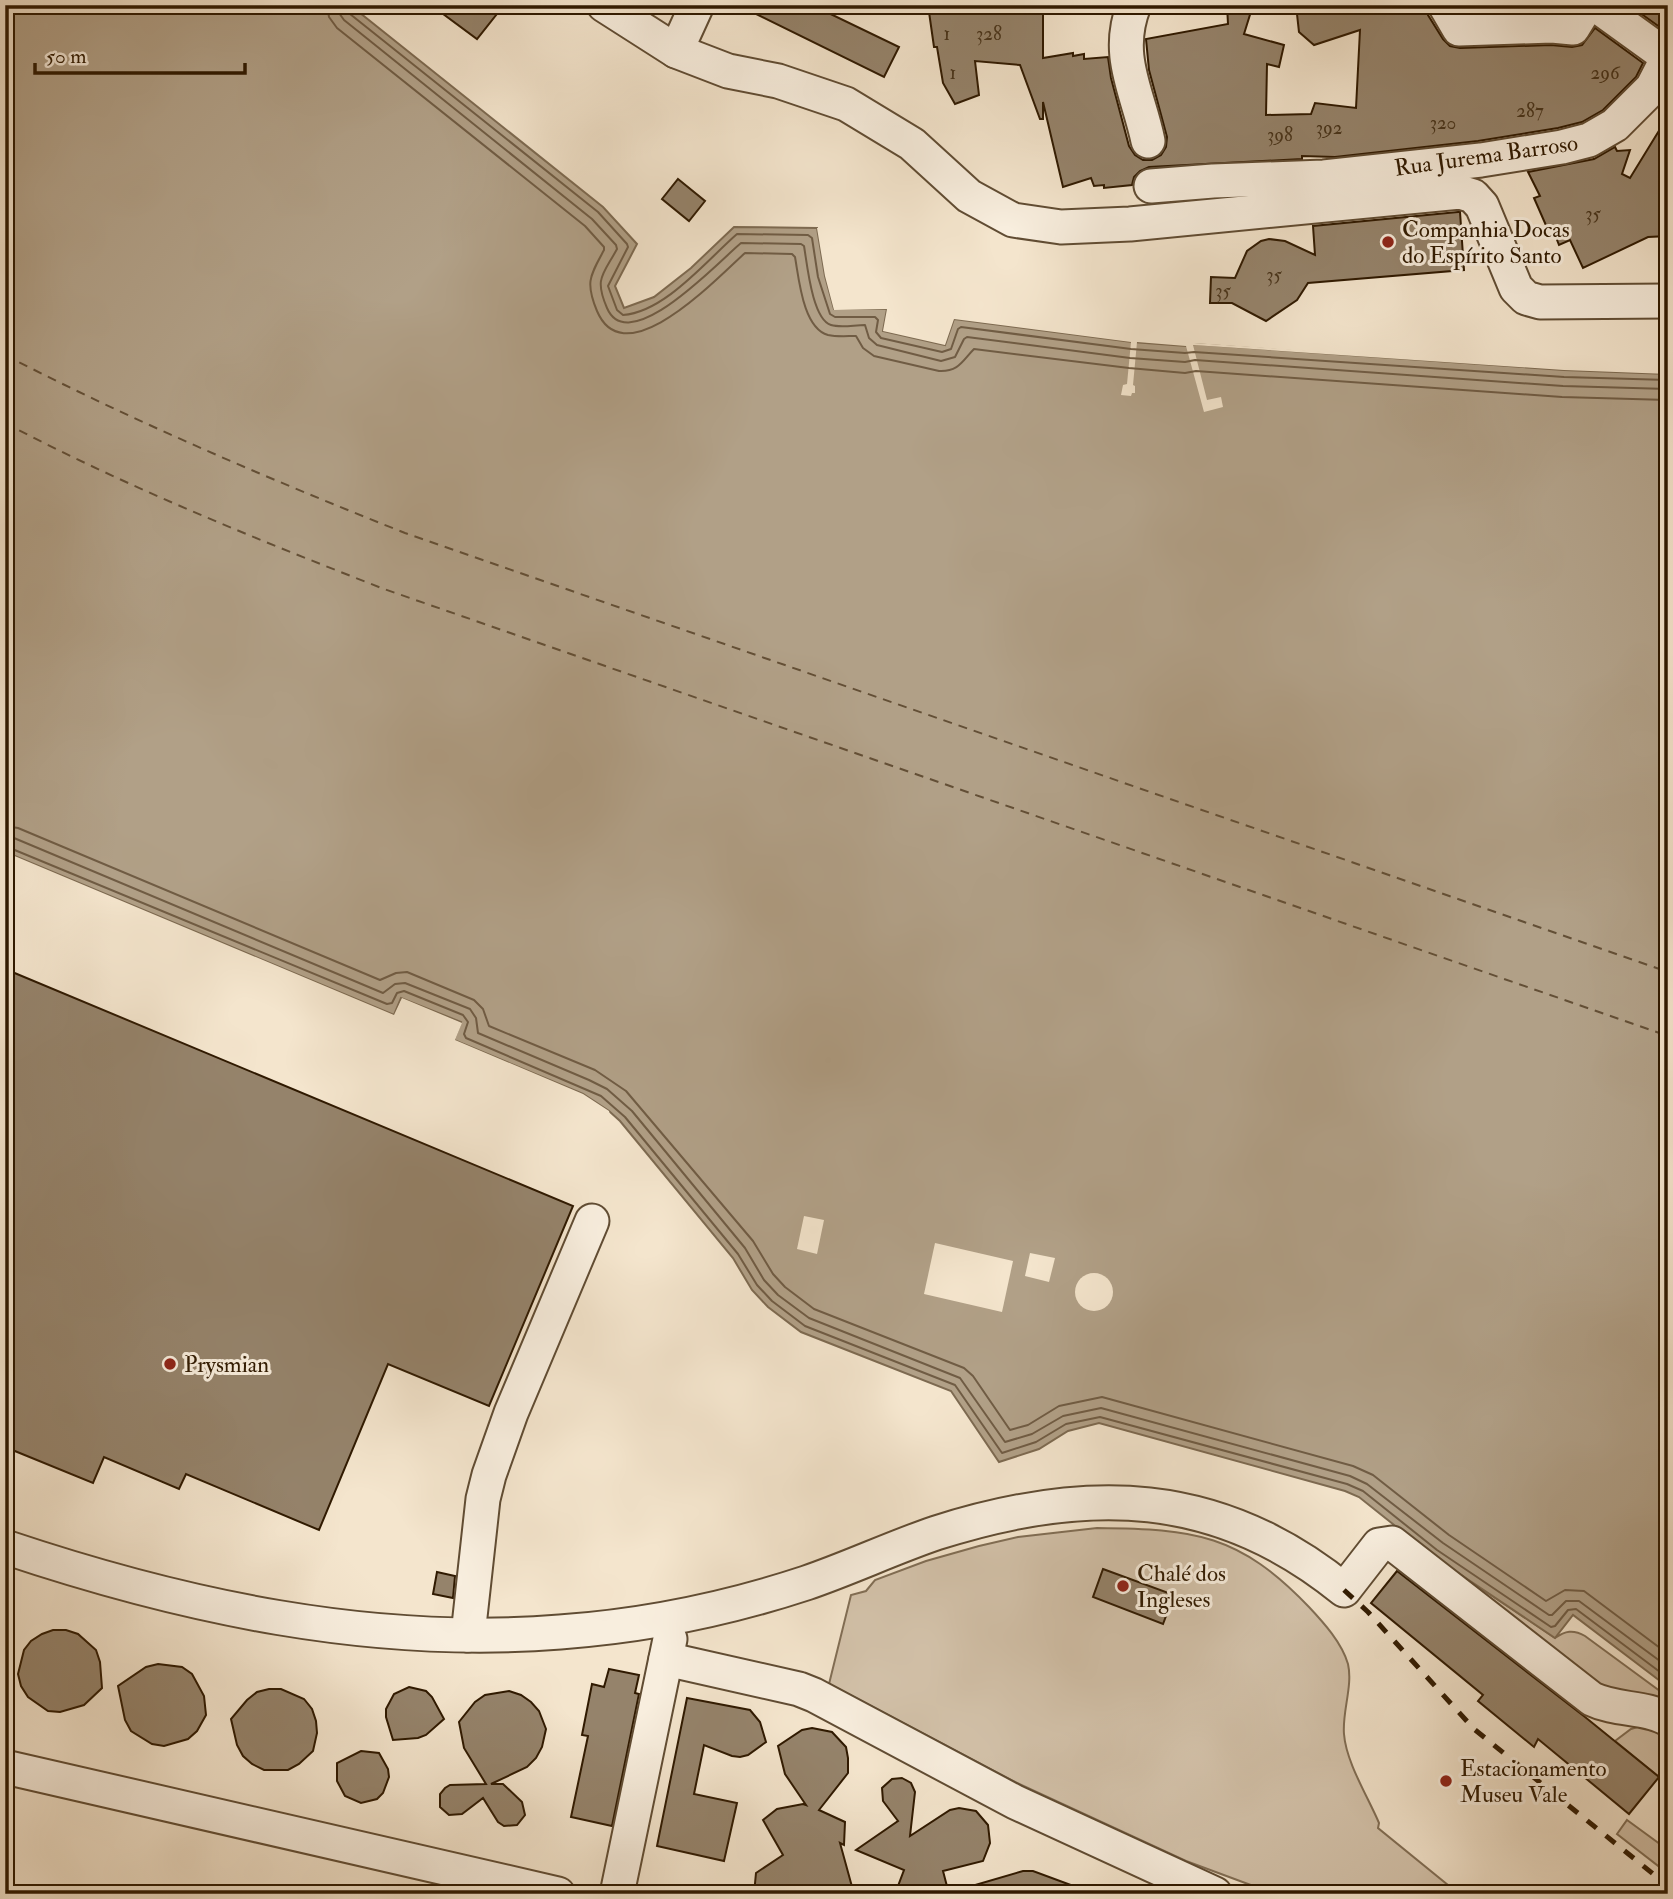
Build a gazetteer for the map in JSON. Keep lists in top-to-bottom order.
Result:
{
  "streets": {
    "street": ["Rua Jurema Barroso"]
  },
  "places": [
    "Companhia Docas do Espírito Santo",
    "Prysmian",
    "Chalé dos Ingleses",
    "Estacionamento Museu Vale"
  ],
  "house_numbers": [
    "1",
    "328",
    "1",
    "296",
    "287",
    "320",
    "392",
    "398",
    "35",
    "35",
    "35"
  ],
  "scale_bar": "50 m"
}
